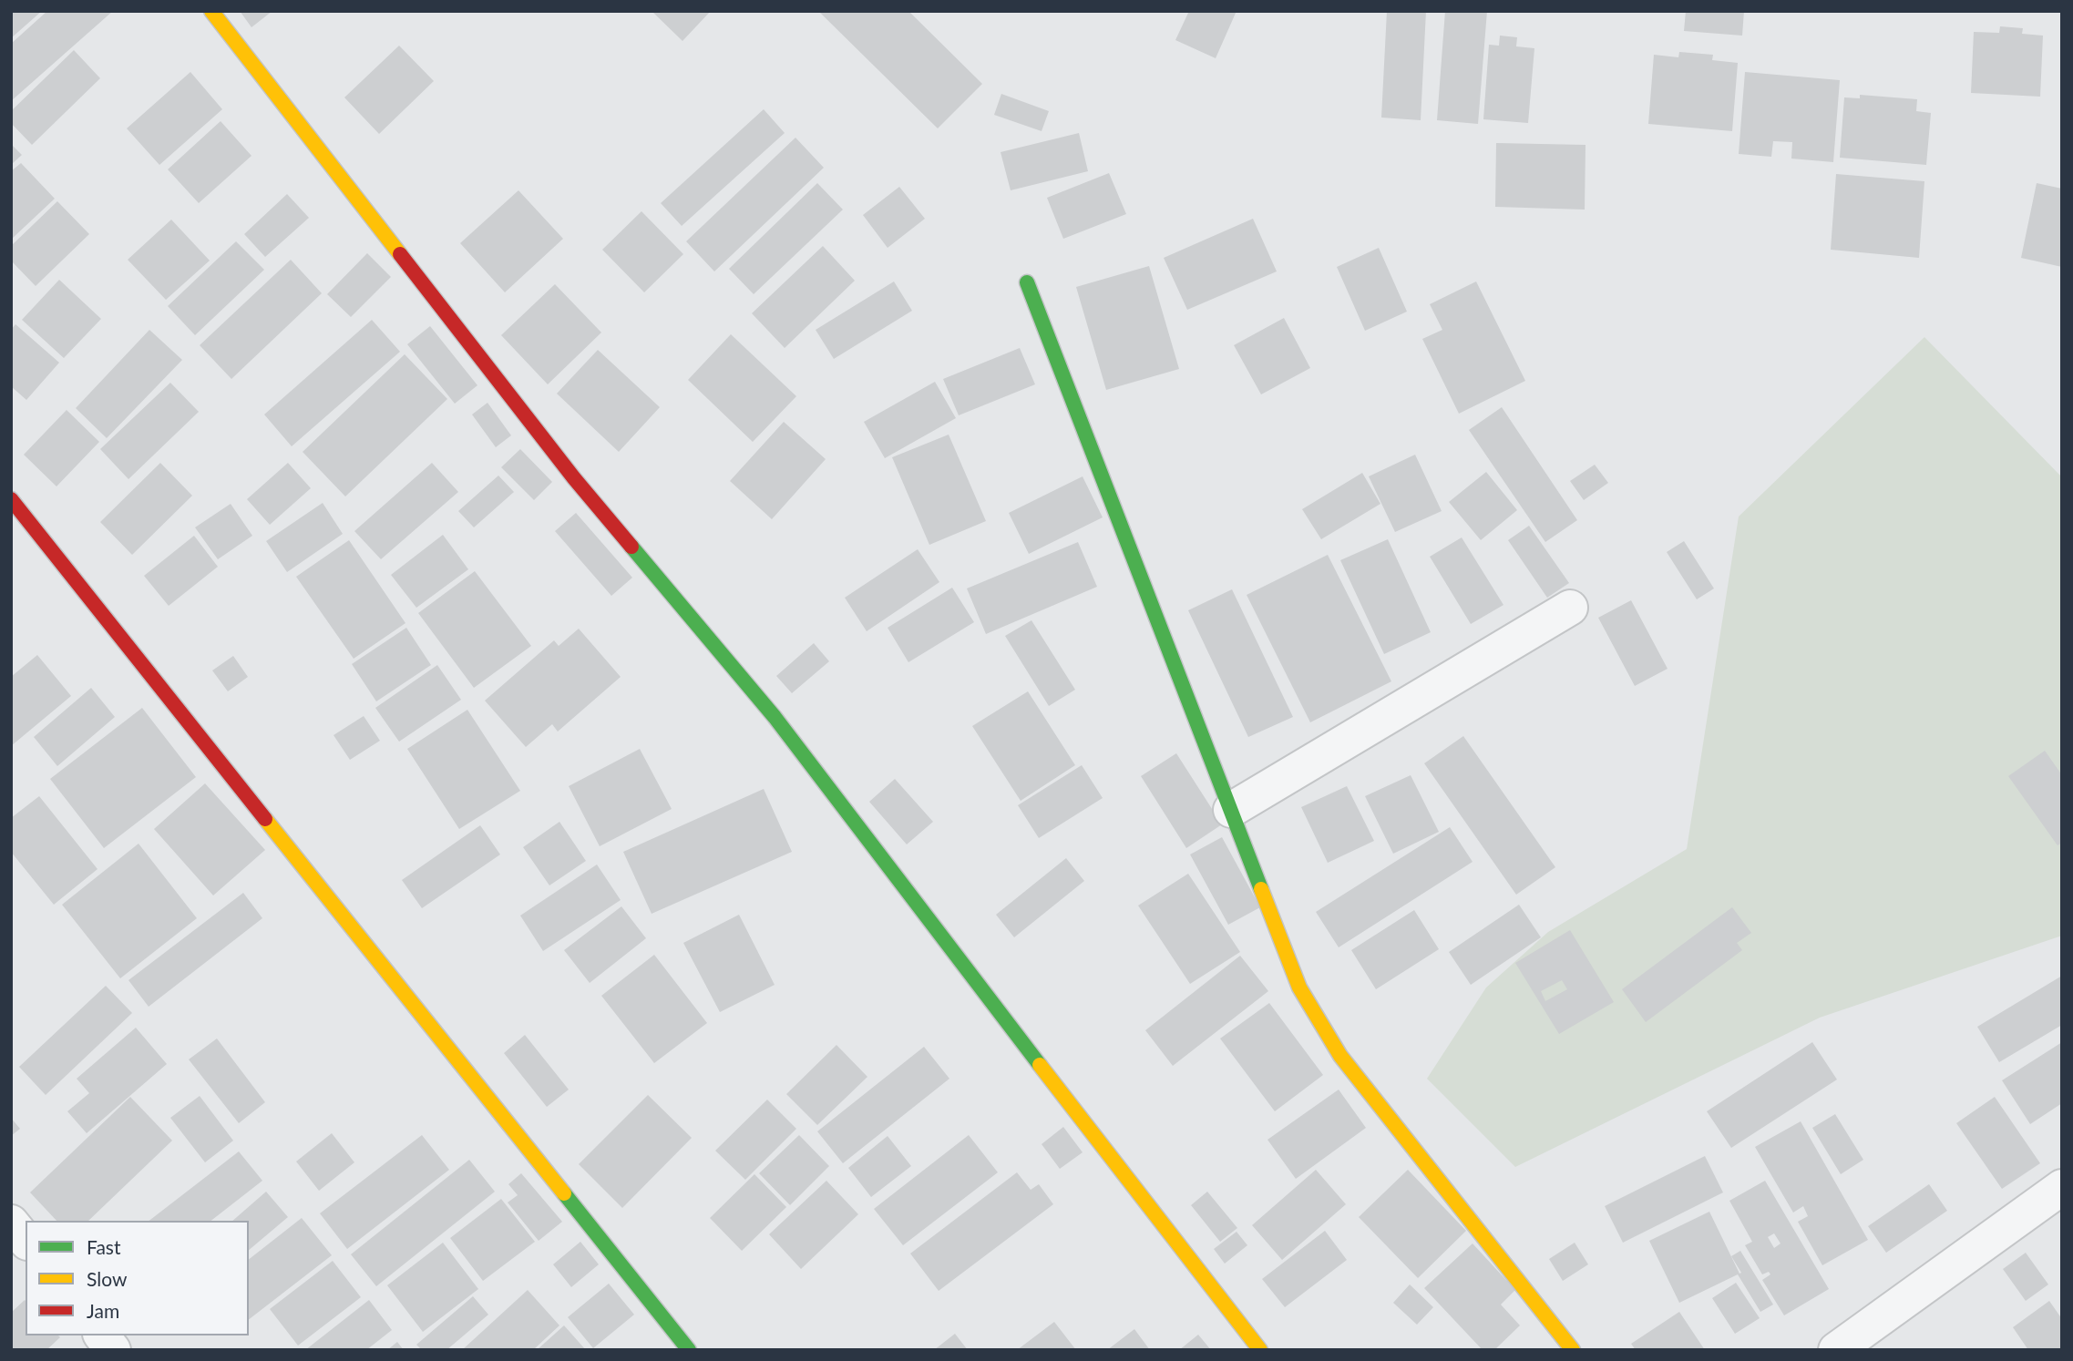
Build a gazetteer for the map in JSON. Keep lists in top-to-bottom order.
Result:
{
  "legend": ["Fast", "Slow", "Jam"]
}
